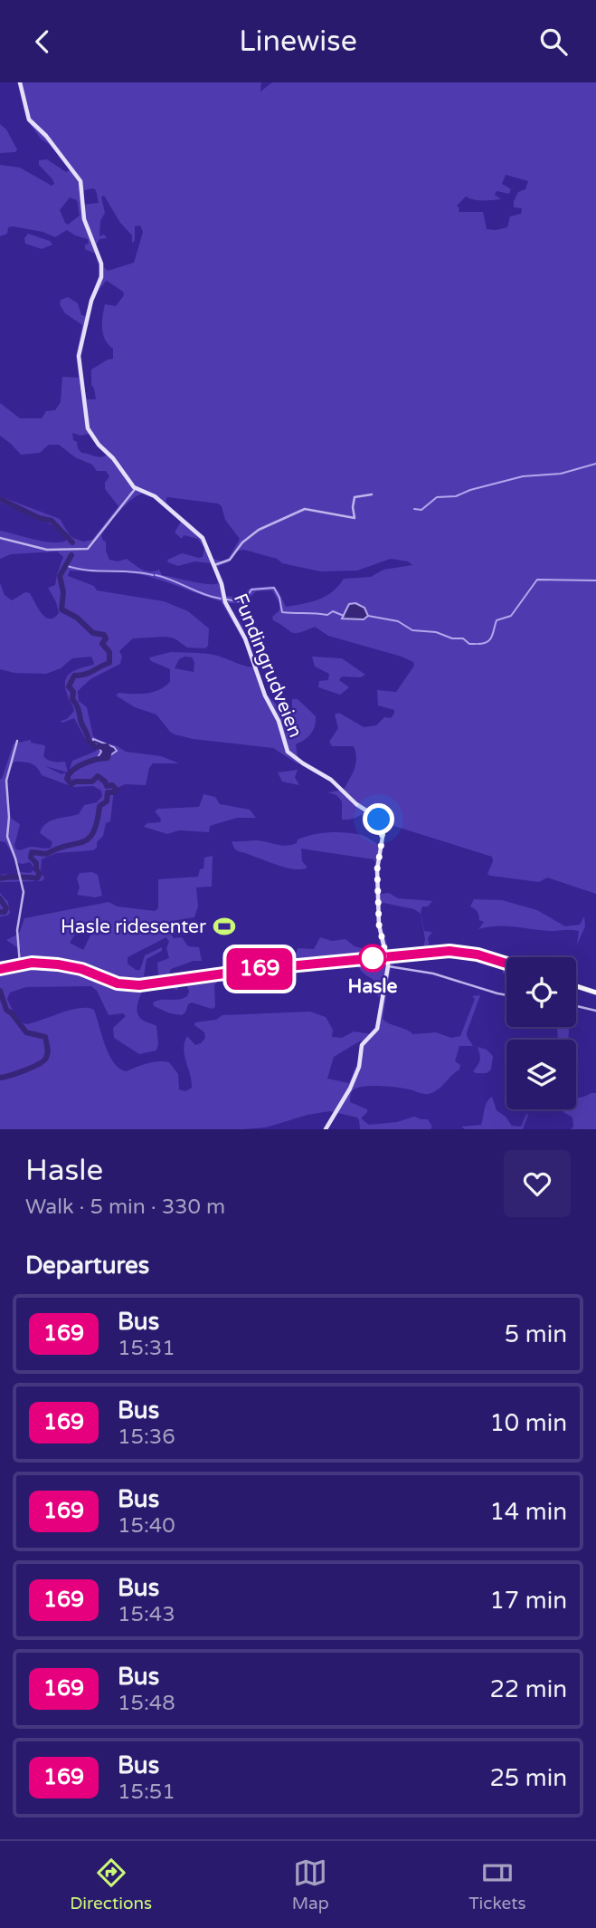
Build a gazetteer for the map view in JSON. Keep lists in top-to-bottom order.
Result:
{
  "streets": {
    "street": ["Fundingrudveien"]
  },
  "places": {
    "sports": ["Hasle ridesenter"],
    "other": ["Hasle"]
  },
  "lines": ["bus line 169"],
  "page": {
    "header": "Linewise",
    "on_map": "169",
    "heading": [
      ["Hasle", "Walk · 5 min · 330 m"],
      "Departures"
    ],
    "list": [
      {
        "mark": "169",
        "name": "Bus",
        "note": "15:31",
        "value": "5 min"
      },
      {
        "mark": "169",
        "name": "Bus",
        "note": "15:36",
        "value": "10 min"
      },
      {
        "mark": "169",
        "name": "Bus",
        "note": "15:40",
        "value": "14 min"
      },
      {
        "mark": "169",
        "name": "Bus",
        "note": "15:43",
        "value": "17 min"
      },
      {
        "mark": "169",
        "name": "Bus",
        "note": "15:48",
        "value": "22 min"
      },
      {
        "mark": "169",
        "name": "Bus",
        "note": "15:51",
        "value": "25 min"
      }
    ],
    "tabs": ["Directions", "Map", "Tickets"]
  }
}
